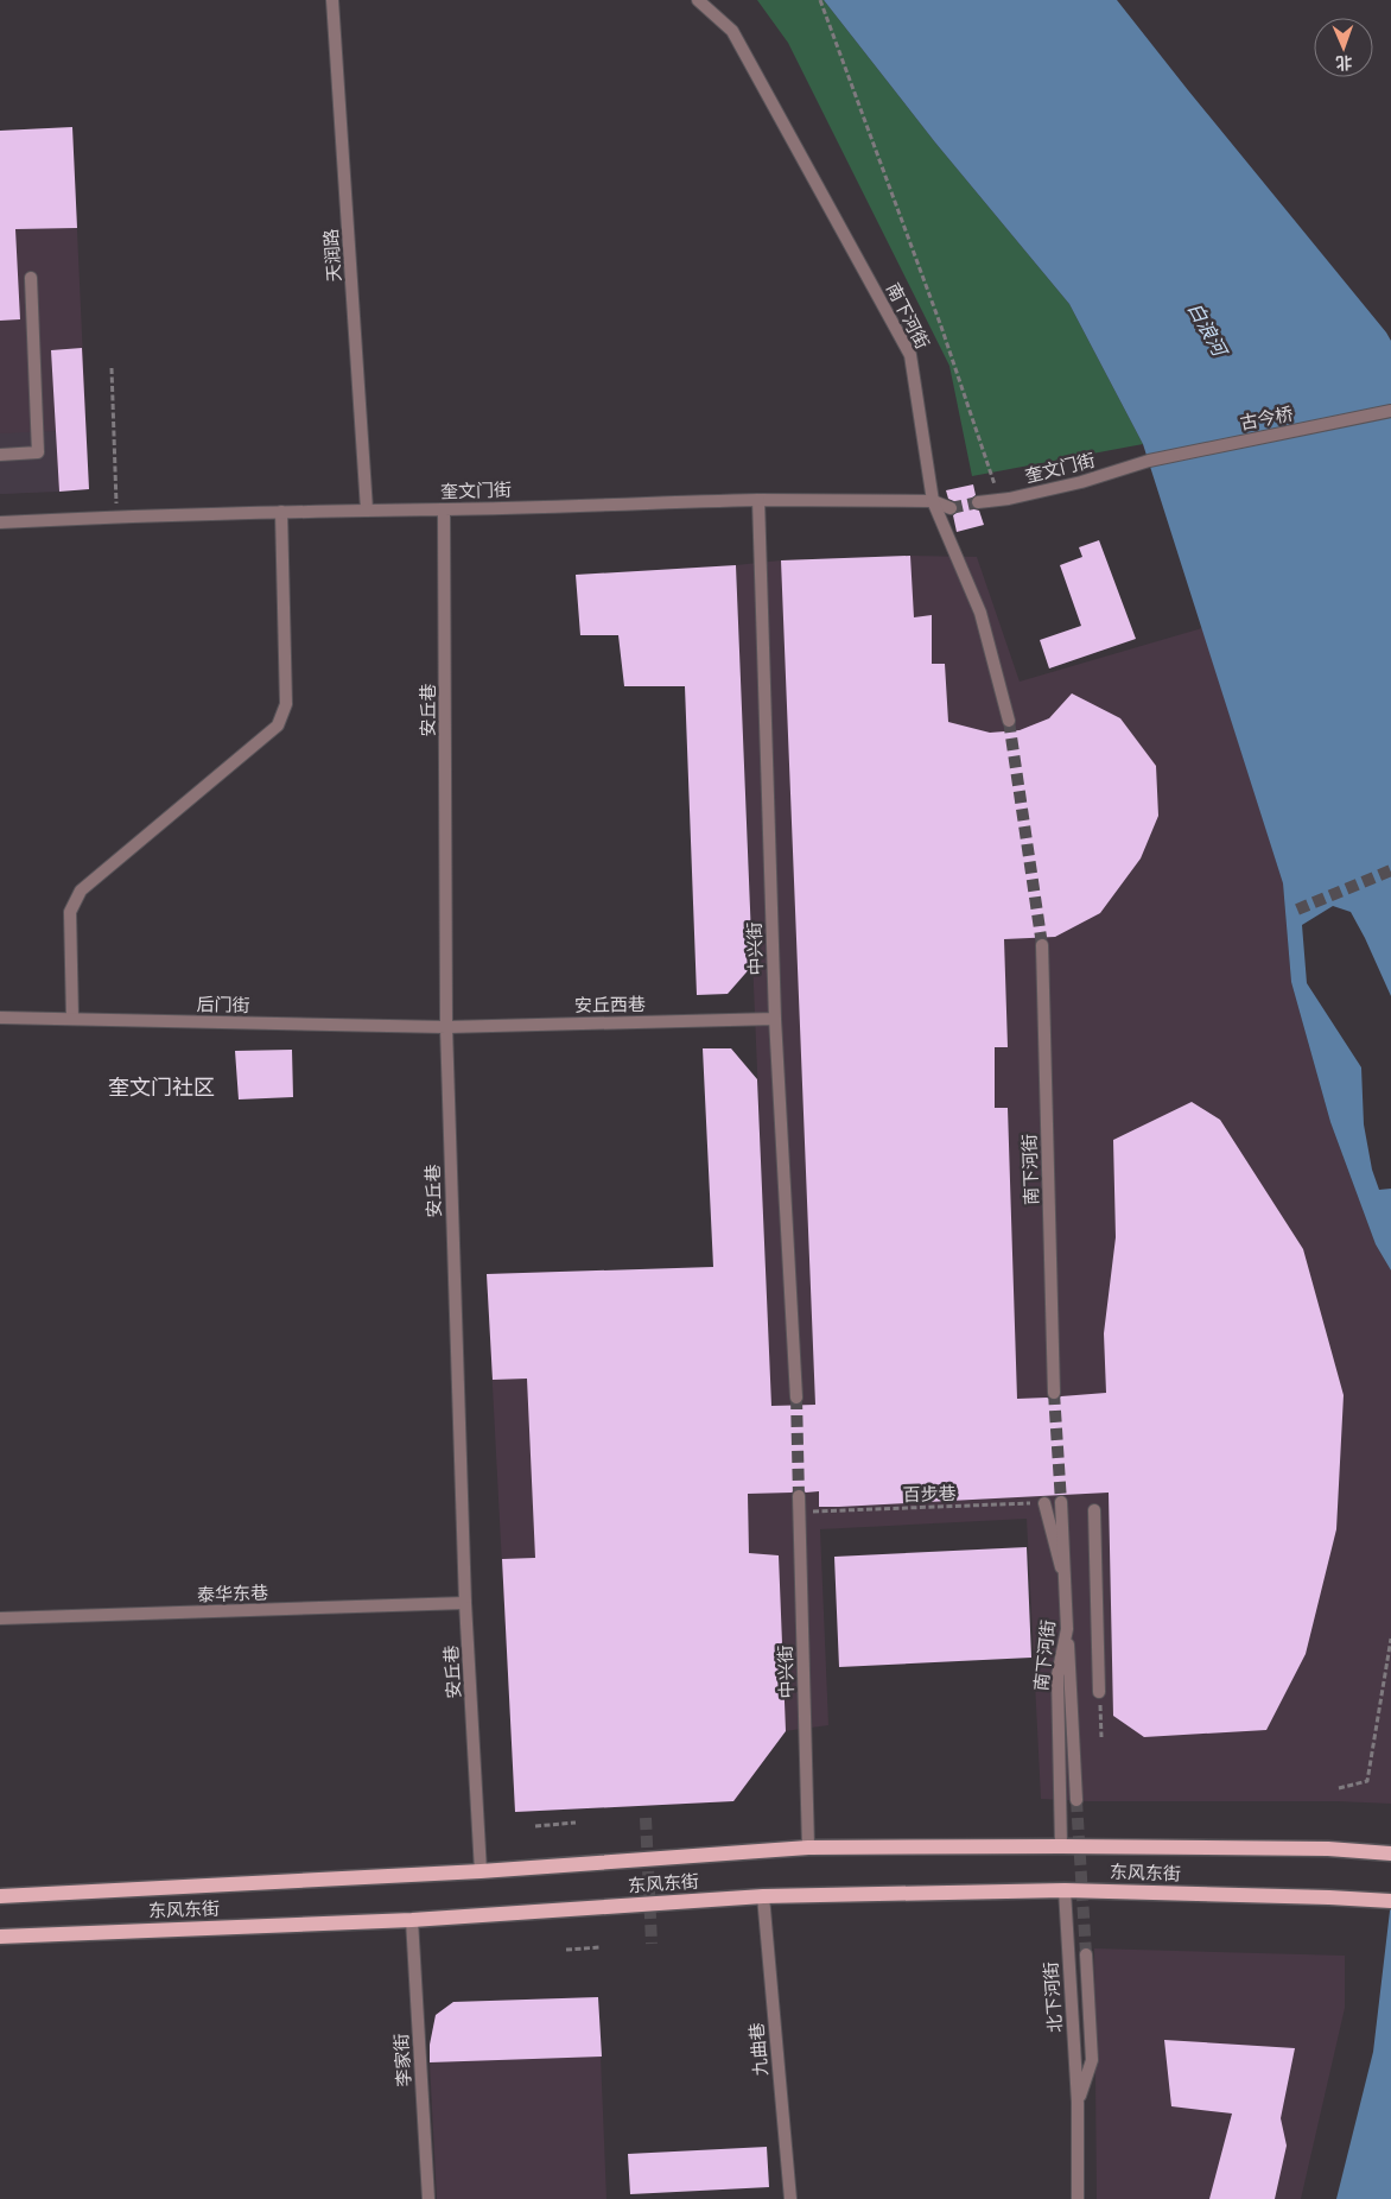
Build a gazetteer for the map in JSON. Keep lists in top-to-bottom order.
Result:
{
  "streets": {
    "main road": ["东风东街"],
    "street": [
      "天润路",
      "南下河街",
      "古今桥",
      "奎文门街",
      "安丘巷",
      "中兴街",
      "后门街",
      "安丘西巷",
      "泰华东巷",
      "北下河街",
      "九曲巷",
      "李家街"
    ],
    "path": ["百步巷"]
  },
  "crossings": [
    ["天润路", "奎文门街"],
    ["南下河街", "奎文门街"],
    ["南下河街", "东风东街"],
    ["古今桥", "奎文门街"],
    ["奎文门街", "安丘巷"],
    ["奎文门街", "中兴街"],
    ["安丘巷", "后门街"],
    ["安丘巷", "安丘西巷"],
    ["安丘巷", "泰华东巷"],
    ["安丘巷", "东风东街"],
    ["中兴街", "安丘西巷"],
    ["中兴街", "百步巷"],
    ["中兴街", "东风东街"],
    ["后门街", "安丘西巷"],
    ["东风东街", "北下河街"],
    ["东风东街", "九曲巷"],
    ["东风东街", "李家街"]
  ],
  "districts": ["奎文门社区"],
  "water": ["白浪河"],
  "north": "bottom"
}
